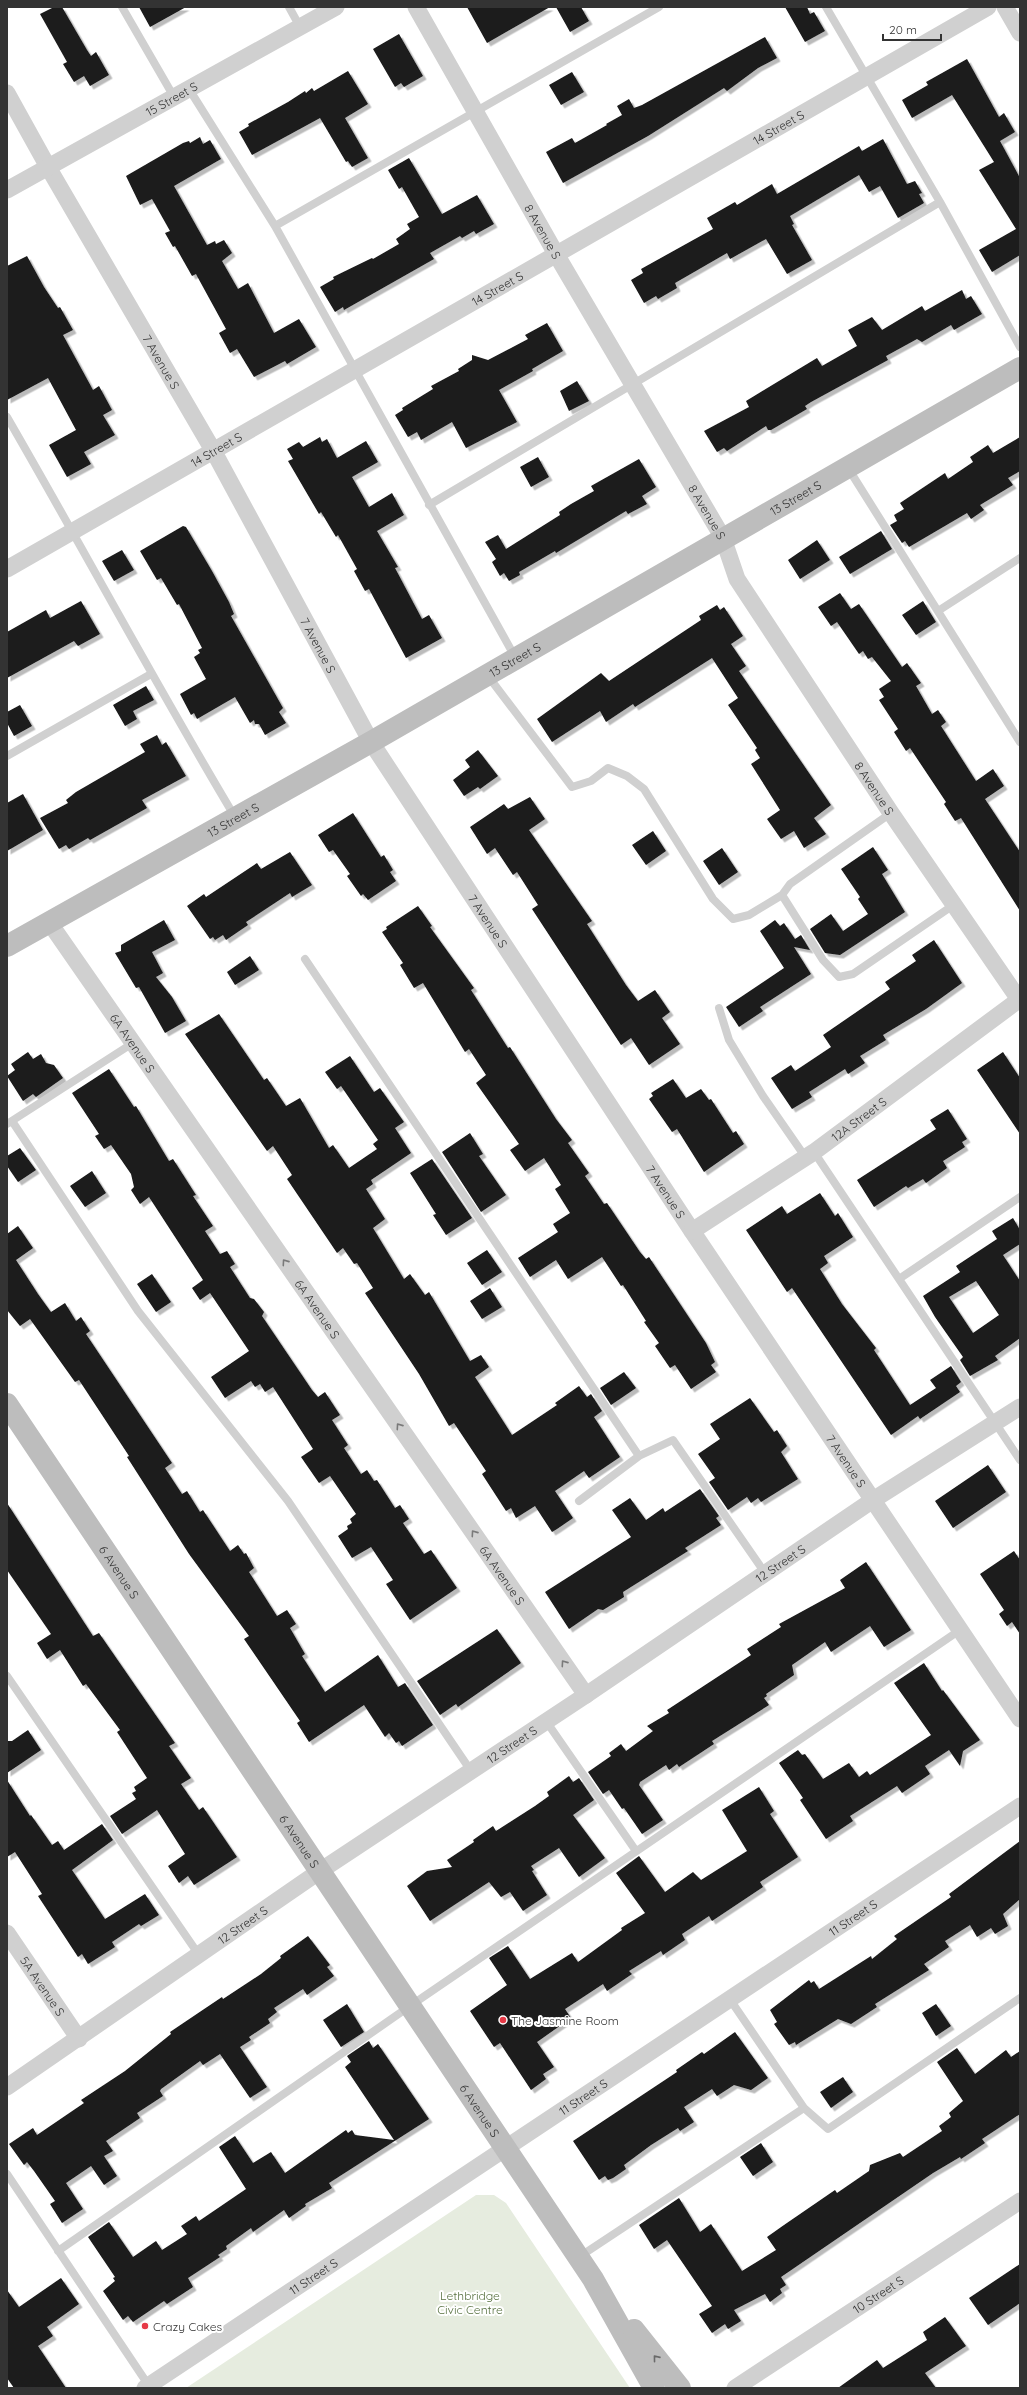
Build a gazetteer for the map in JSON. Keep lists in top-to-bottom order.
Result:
{
  "streets": {
    "main road": ["13 Street S", "6 Avenue S"],
    "street": [
      "15 Street S",
      "14 Street S",
      "8 Avenue S",
      "7 Avenue S",
      "6A Avenue S",
      "12A Street S",
      "12 Street S",
      "11 Street S",
      "5A Avenue S",
      "10 Street S"
    ]
  },
  "crossings": [
    ["15 Street S", "7 Avenue S"],
    ["14 Street S", "8 Avenue S"],
    ["14 Street S", "7 Avenue S"],
    ["8 Avenue S", "13 Street S"],
    ["8 Avenue S", "12A Street S"],
    ["7 Avenue S", "13 Street S"],
    ["7 Avenue S", "12A Street S"],
    ["7 Avenue S", "12 Street S"],
    ["13 Street S", "6A Avenue S"],
    ["6A Avenue S", "12 Street S"],
    ["12 Street S", "6 Avenue S"],
    ["12 Street S", "5A Avenue S"],
    ["6 Avenue S", "11 Street S"]
  ],
  "one_way": ["6A Avenue S"],
  "parks": ["Lethbridge Civic Centre"],
  "places": ["The Jasmine Room", "Crazy Cakes"],
  "scale_bar": "20 m"
}
